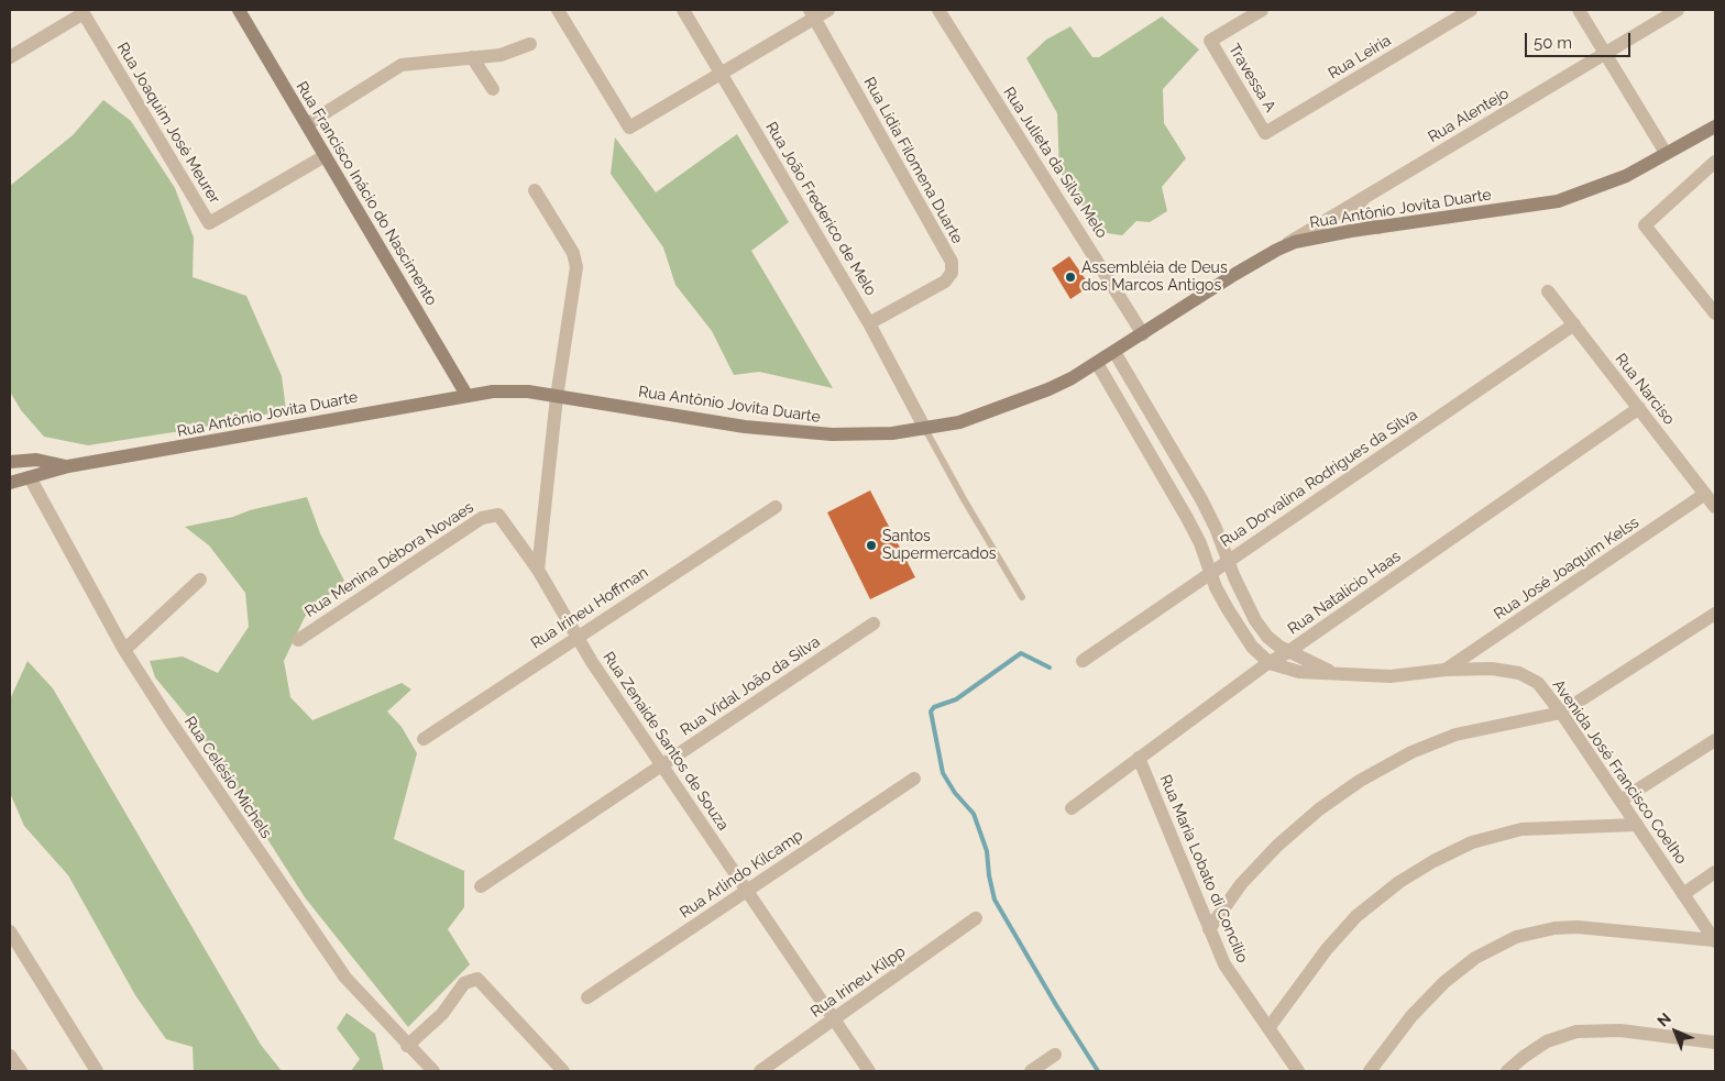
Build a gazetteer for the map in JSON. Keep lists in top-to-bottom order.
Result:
{
  "streets": {
    "main road": ["Rua Francisco Inácio do Nascimento", "Rua Antônio Jovita Duarte"],
    "street": [
      "Rua Leiria",
      "Travessa A",
      "Rua Alentejo",
      "Rua Joaquim José Meurer",
      "Rua Lídia Filomena Duarte",
      "Rua Julieta da Silva Melo",
      "Rua João Frederico de Melo",
      "Rua Narciso",
      "Rua Dorvalina Rodrigues da Silva",
      "Rua Menina Débora Novaes",
      "Rua José Joaquim Kelss",
      "Rua Natalício Haas",
      "Rua Irineu Hoffman",
      "Rua Vidal João da Silva",
      "Rua Zenaide Santos de Souza",
      "Avenida José Francisco Coelho",
      "Rua Celésio Michels",
      "Rua Maria Lobato di Concilio",
      "Rua Arlindo Kilcamp",
      "Rua Irineu Kilpp"
    ]
  },
  "crossings": [
    ["Rua Leiria", "Travessa A"],
    ["Rua Alentejo", "Rua Antônio Jovita Duarte"],
    ["Rua Joaquim José Meurer", "Rua Francisco Inácio do Nascimento"],
    ["Rua Lídia Filomena Duarte", "Rua João Frederico de Melo"],
    ["Rua Julieta da Silva Melo", "Rua Antônio Jovita Duarte"],
    ["Rua Francisco Inácio do Nascimento", "Rua Antônio Jovita Duarte"],
    ["Rua João Frederico de Melo", "Rua Antônio Jovita Duarte"],
    ["Rua Antônio Jovita Duarte", "Avenida José Francisco Coelho"],
    ["Rua Antônio Jovita Duarte", "Rua Celésio Michels"],
    ["Rua Narciso", "Rua Dorvalina Rodrigues da Silva"],
    ["Rua Narciso", "Rua José Joaquim Kelss"],
    ["Rua Narciso", "Rua Natalício Haas"],
    ["Rua Dorvalina Rodrigues da Silva", "Avenida José Francisco Coelho"],
    ["Rua Menina Débora Novaes", "Rua Zenaide Santos de Souza"],
    ["Rua José Joaquim Kelss", "Avenida José Francisco Coelho"],
    ["Rua Natalício Haas", "Avenida José Francisco Coelho"],
    ["Rua Natalício Haas", "Rua Maria Lobato di Concilio"],
    ["Rua Irineu Hoffman", "Rua Zenaide Santos de Souza"],
    ["Rua Vidal João da Silva", "Rua Zenaide Santos de Souza"],
    ["Rua Zenaide Santos de Souza", "Rua Arlindo Kilcamp"],
    ["Rua Zenaide Santos de Souza", "Rua Irineu Kilpp"]
  ],
  "places": ["Assembléia de Deus dos Marcos Antigos", "Santos Supermercados"],
  "scale_bar": "50 m",
  "north": "top left"
}
